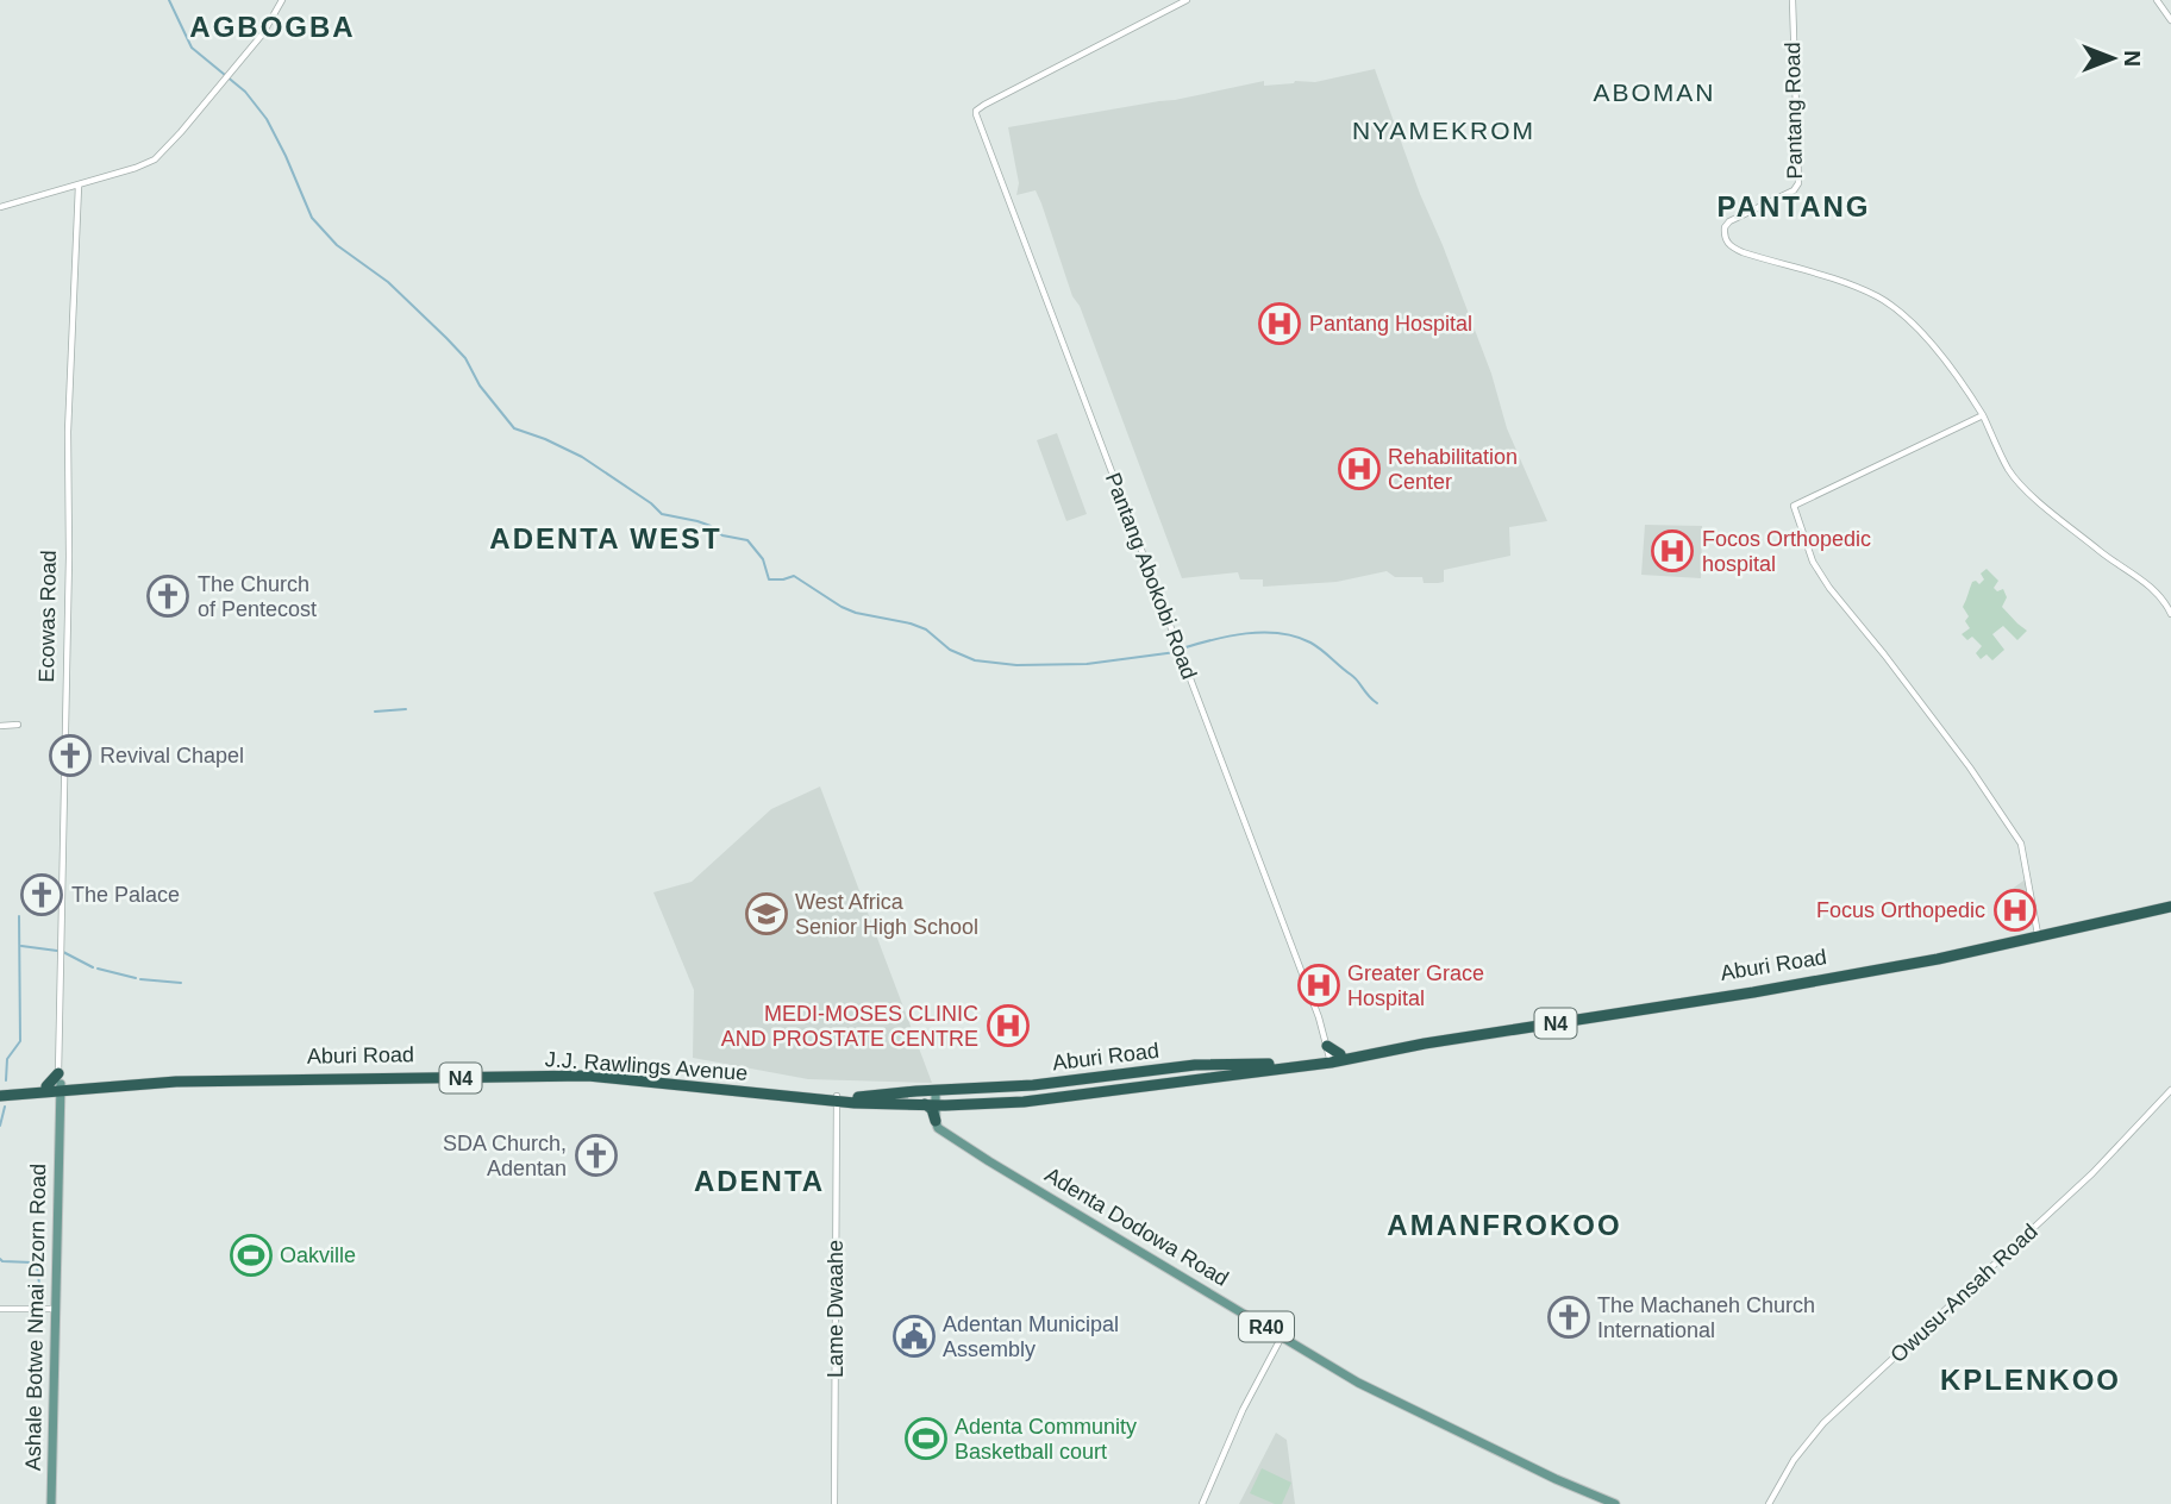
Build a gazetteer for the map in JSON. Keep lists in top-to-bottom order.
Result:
{
  "streets": {
    "highway": ["Aburi Road", "N4", "J.J. Rawlings Avenue"],
    "main road": ["Adenta Dodowa Road", "Ashale Botwe Nmai Dzorn Road", "R40"],
    "street": [
      "Pantang Road",
      "Pantang Abokobi Road",
      "Ecowas Road",
      "Owusu-Ansah Road",
      "Lame Dwaahe"
    ]
  },
  "crossings": [
    ["Pantang Abokobi Road", "Aburi Road"],
    ["Ecowas Road", "Aburi Road"],
    ["Ecowas Road", "J.J. Rawlings Avenue"],
    ["Aburi Road", "N4"],
    ["Aburi Road", "J.J. Rawlings Avenue"],
    ["Aburi Road", "Adenta Dodowa Road"],
    ["Aburi Road", "Lame Dwaahe"],
    ["N4", "J.J. Rawlings Avenue"],
    ["N4", "Adenta Dodowa Road"],
    ["N4", "Lame Dwaahe"],
    ["J.J. Rawlings Avenue", "Lame Dwaahe"]
  ],
  "districts": [
    "AGBOGBA",
    "ABOMAN",
    "NYAMEKROM",
    "PANTANG",
    "ADENTA WEST",
    "ADENTA",
    "AMANFROKOO",
    "KPLENKOO"
  ],
  "places": {
    "hospital": [
      "Pantang Hospital",
      "Rehabilitation Center",
      "Focos Orthopedic hospital",
      "Focus Orthopedic",
      "Greater Grace Hospital",
      "MEDI-MOSES CLINIC AND PROSTATE CENTRE"
    ],
    "church": [
      "The Church of Pentecost",
      "Revival Chapel",
      "The Palace",
      "SDA Church, Adentan",
      "The Machaneh Church International"
    ],
    "school or university": ["West Africa Senior High School"],
    "sports": ["Oakville", "Adenta Community Basketball court"],
    "public building": ["Adentan Municipal Assembly"]
  },
  "north": "right"
}
